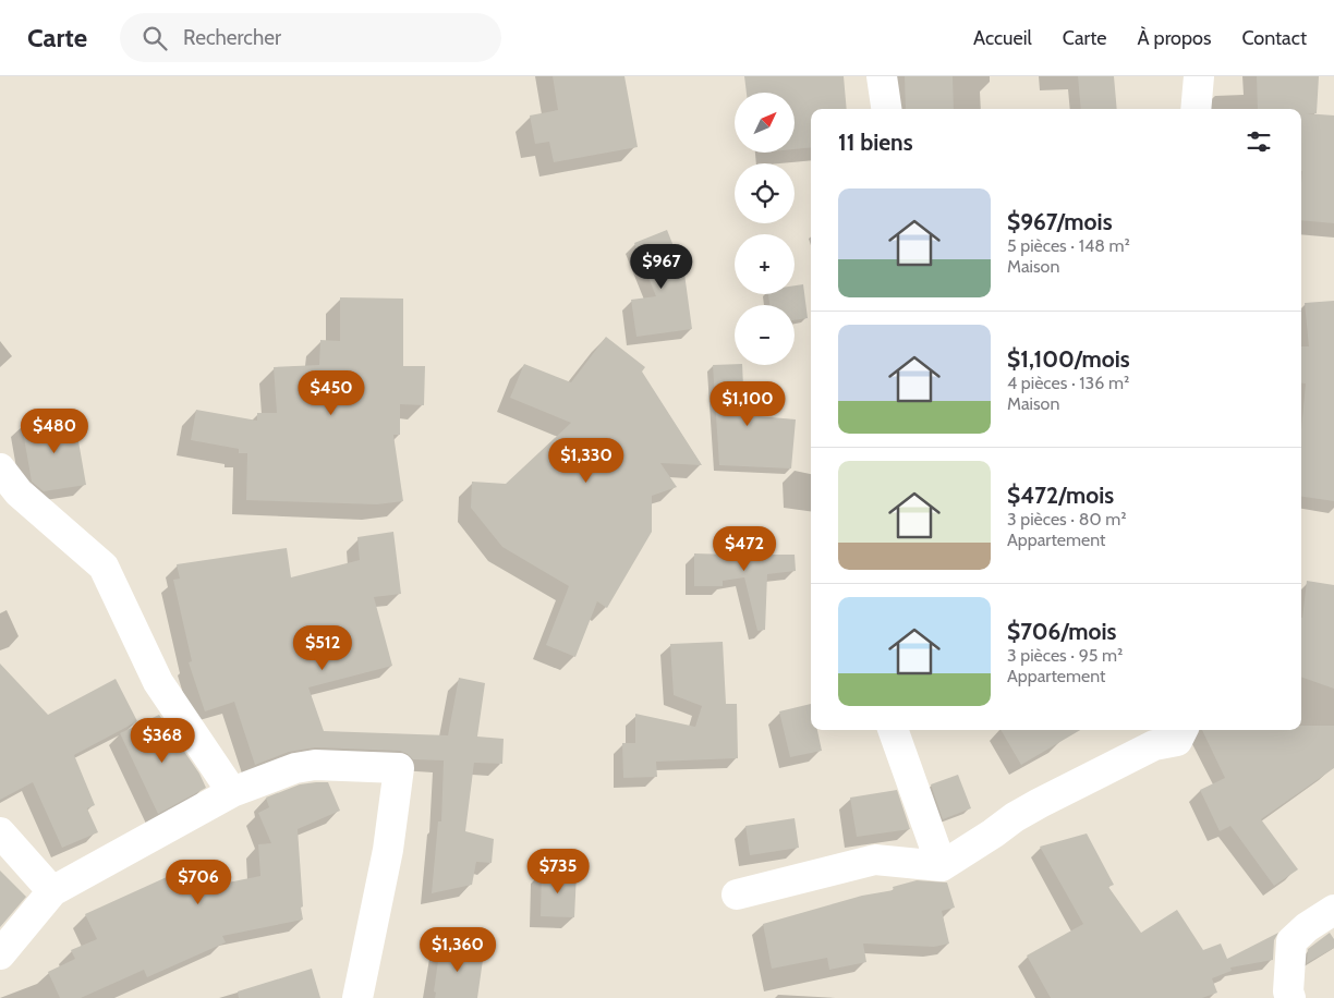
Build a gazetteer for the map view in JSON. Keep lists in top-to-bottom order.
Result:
{
  "north": "top right",
  "page": {
    "header": "Carte",
    "search": "Rechercher",
    "nav": [
      "Accueil",
      "Carte",
      "À propos",
      "Contact"
    ],
    "map_buttons": ["+", "−"],
    "heading": "11 biens",
    "list": [
      {
        "name": "$967/mois",
        "note": "5 pièces · 148 m² · Maison"
      },
      {
        "name": "$1,100/mois",
        "note": "4 pièces · 136 m² · Maison"
      },
      {
        "name": "$472/mois",
        "note": "3 pièces · 80 m² · Appartement"
      },
      {
        "name": "$706/mois",
        "note": "3 pièces · 95 m² · Appartement"
      }
    ],
    "price": [
      "$967",
      "$450",
      "$1,100",
      "$480",
      "$1,330",
      "$472",
      "$512",
      "$368",
      "$735",
      "$706",
      "$1,360"
    ]
  }
}
